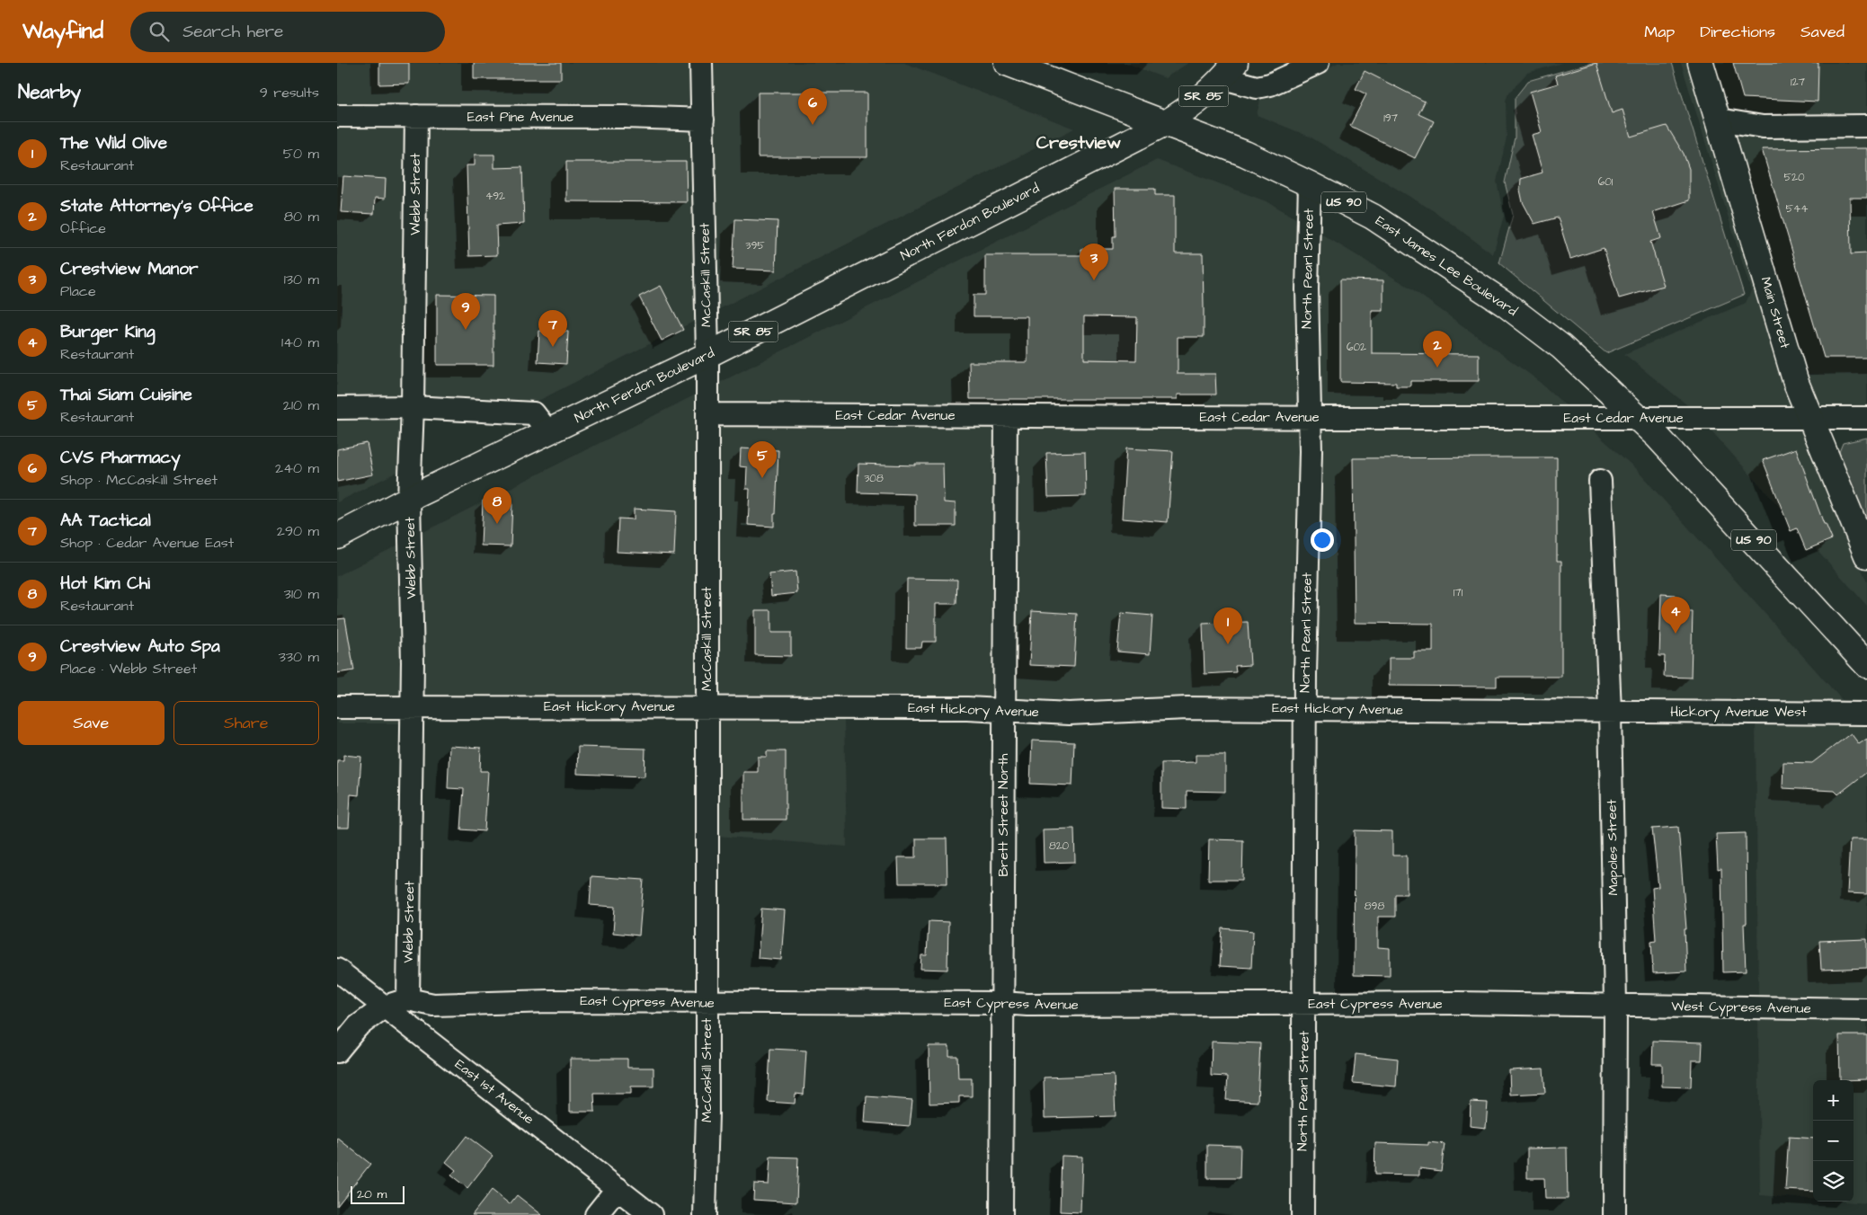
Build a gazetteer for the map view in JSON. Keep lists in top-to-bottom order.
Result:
{
  "streets": {
    "main road": [
      "SR 85",
      "US 90",
      "North Ferdon Boulevard",
      "East James Lee Boulevard",
      "Main Street"
    ],
    "street": [
      "East Pine Avenue",
      "Webb Street",
      "North Pearl Street",
      "McCaskill Street",
      "East Cedar Avenue",
      "East Hickory Avenue",
      "Hickory Avenue West",
      "Brett Street North",
      "Mapoles Street",
      "East Cypress Avenue",
      "West Cypress Avenue",
      "East 1st Avenue"
    ]
  },
  "crossings": [
    ["SR 85", "North Ferdon Boulevard"],
    ["SR 85", "East James Lee Boulevard"],
    ["East Pine Avenue", "Webb Street"],
    ["East Pine Avenue", "McCaskill Street"],
    ["Webb Street", "North Ferdon Boulevard"],
    ["Webb Street", "East Hickory Avenue"],
    ["Webb Street", "East Cypress Avenue"],
    ["US 90", "East James Lee Boulevard"],
    ["US 90", "East Cedar Avenue"],
    ["North Ferdon Boulevard", "East James Lee Boulevard"],
    ["North Ferdon Boulevard", "McCaskill Street"],
    ["East James Lee Boulevard", "North Pearl Street"],
    ["East James Lee Boulevard", "East Cedar Avenue"],
    ["North Pearl Street", "East Cedar Avenue"],
    ["North Pearl Street", "East Hickory Avenue"],
    ["North Pearl Street", "East Cypress Avenue"],
    ["McCaskill Street", "East Cedar Avenue"],
    ["McCaskill Street", "East Hickory Avenue"],
    ["McCaskill Street", "East Cypress Avenue"],
    ["Main Street", "East Cedar Avenue"],
    ["East Cedar Avenue", "Brett Street North"],
    ["East Hickory Avenue", "Hickory Avenue West"],
    ["East Hickory Avenue", "Brett Street North"],
    ["East Hickory Avenue", "Mapoles Street"],
    ["Hickory Avenue West", "Mapoles Street"],
    ["Brett Street North", "East Cypress Avenue"],
    ["Mapoles Street", "East Cypress Avenue"],
    ["Mapoles Street", "West Cypress Avenue"],
    ["East Cypress Avenue", "West Cypress Avenue"]
  ],
  "districts": ["Crestview"],
  "house_numbers": [
    "127",
    "197",
    "520",
    "601",
    "492",
    "544",
    "395",
    "602",
    "308",
    "171",
    "820",
    "898"
  ],
  "scale_bar": "20 m",
  "page": {
    "header": "Wayfind",
    "search": "Search here",
    "nav": ["Map", "Directions", "Saved"],
    "heading": ["Nearby", "9 results"],
    "pins": [
      "6",
      "3",
      "9",
      "7",
      "2",
      "5",
      "8",
      "4",
      "1"
    ],
    "list": [
      {
        "mark": "1",
        "name": "The Wild Olive",
        "note": "Restaurant",
        "value": "50 m"
      },
      {
        "mark": "2",
        "name": "State Attorney's Office",
        "note": "Office",
        "value": "80 m"
      },
      {
        "mark": "3",
        "name": "Crestview Manor",
        "note": "Place",
        "value": "130 m"
      },
      {
        "mark": "4",
        "name": "Burger King",
        "note": "Restaurant",
        "value": "140 m"
      },
      {
        "mark": "5",
        "name": "Thai Siam Cuisine",
        "note": "Restaurant",
        "value": "210 m"
      },
      {
        "mark": "6",
        "name": "CVS Pharmacy",
        "note": "Shop · McCaskill Street",
        "value": "240 m"
      },
      {
        "mark": "7",
        "name": "AA Tactical",
        "note": "Shop · Cedar Avenue East",
        "value": "290 m"
      },
      {
        "mark": "8",
        "name": "Hot Kim Chi",
        "note": "Restaurant",
        "value": "310 m"
      },
      {
        "mark": "9",
        "name": "Crestview Auto Spa",
        "note": "Place · Webb Street",
        "value": "330 m"
      }
    ],
    "buttons": ["Save", "Share"],
    "map_buttons": ["+", "−"],
    "scale": "20 m"
  }
}
